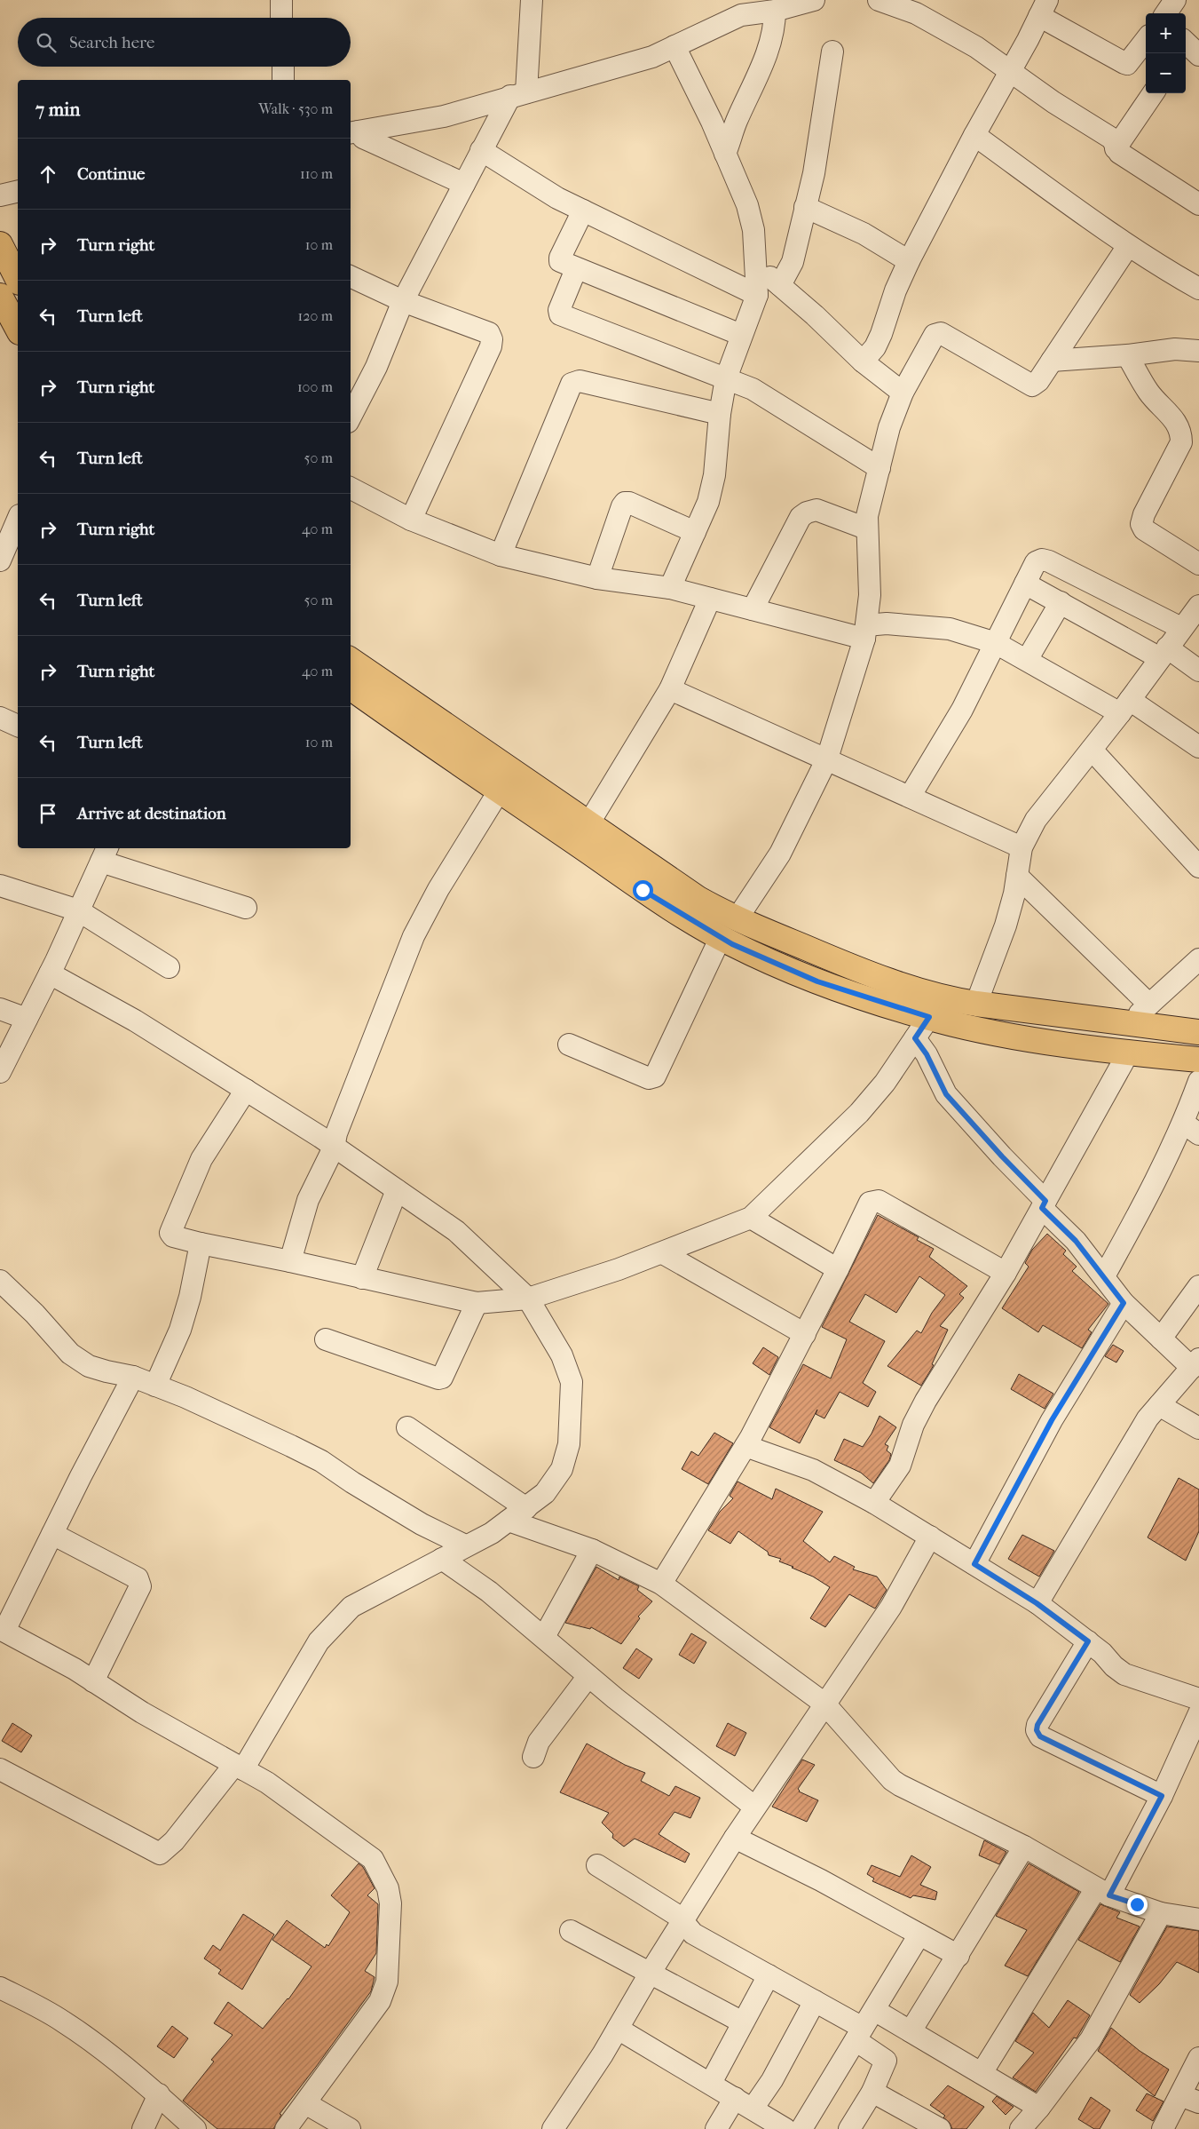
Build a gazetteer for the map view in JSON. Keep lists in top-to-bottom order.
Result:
{
  "page": {
    "map_buttons": ["+", "−"],
    "search": "Search here",
    "heading": ["7 min", "Walk · 530 m"],
    "list": [
      ["Continue", "110 m"],
      ["Turn right", "10 m"],
      ["Turn left", "120 m"],
      ["Turn right", "100 m"],
      ["Turn left", "50 m"],
      ["Turn right", "40 m"],
      ["Turn left", "50 m"],
      ["Turn right", "40 m"],
      ["Turn left", "10 m"],
      "Arrive at destination"
    ]
  }
}
